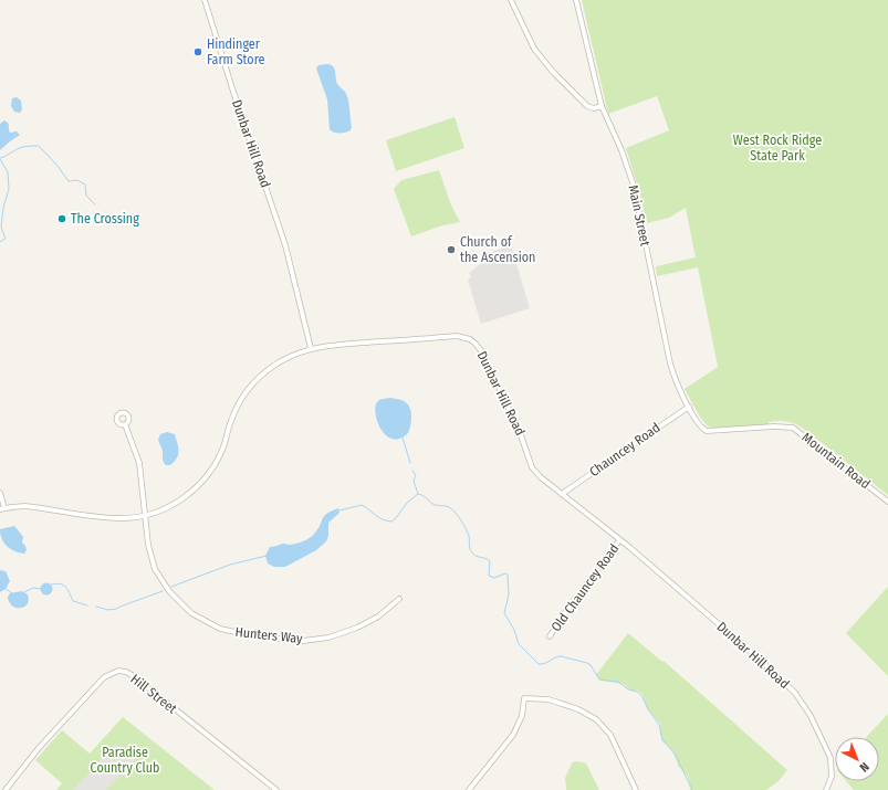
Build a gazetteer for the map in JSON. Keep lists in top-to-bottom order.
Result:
{
  "streets": {
    "street": [
      "Dunbar Hill Road",
      "Main Street",
      "Chauncey Road",
      "Mountain Road",
      "Old Chauncey Road",
      "Hunters Way",
      "Hill Street"
    ]
  },
  "crossings": [
    ["Dunbar Hill Road", "Chauncey Road"],
    ["Dunbar Hill Road", "Old Chauncey Road"],
    ["Main Street", "Chauncey Road"],
    ["Main Street", "Mountain Road"]
  ],
  "parks": ["West Rock Ridge State Park", "Paradise Country Club"],
  "places": ["Hindinger Farm Store", "The Crossing", "Church of the Ascension"],
  "north": "bottom right"
}
